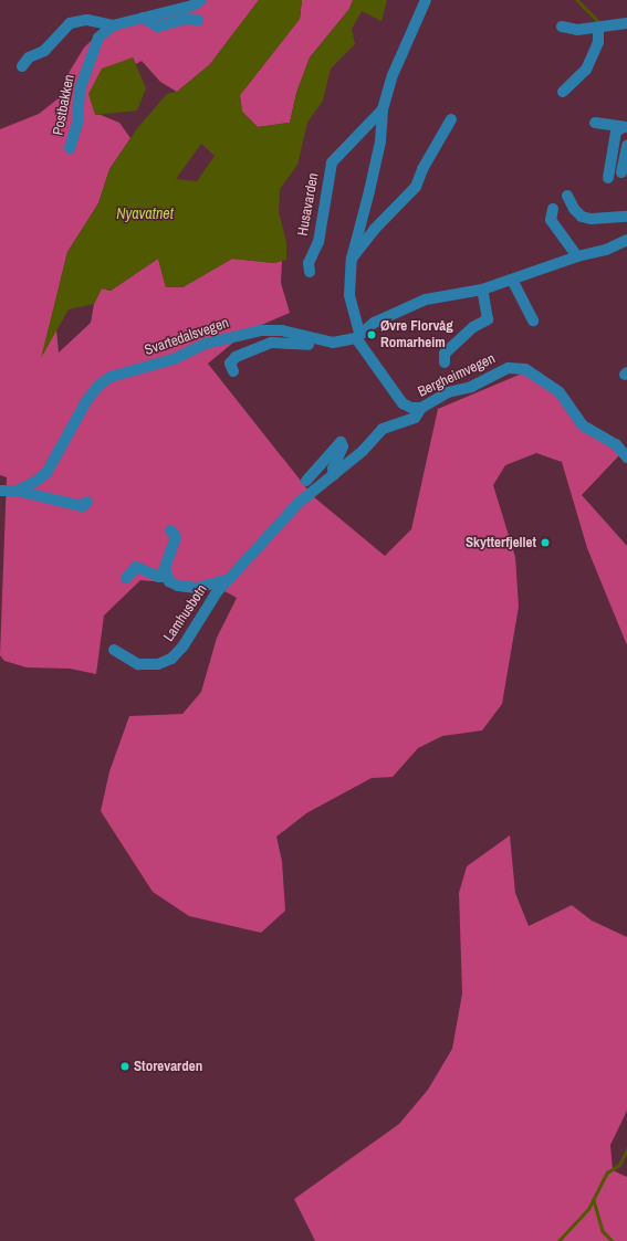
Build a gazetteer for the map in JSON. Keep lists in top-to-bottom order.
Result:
{
  "streets": {
    "street": [
      "Postbakken",
      "Husavarden",
      "Svartedalsvegen",
      "Bergheimvegen",
      "Lamhusbotn"
    ]
  },
  "crossings": [
    ["Husavarden", "Svartedalsvegen"],
    ["Husavarden", "Bergheimvegen"],
    ["Svartedalsvegen", "Bergheimvegen"],
    ["Bergheimvegen", "Lamhusbotn"]
  ],
  "water": ["Nyavatnet"],
  "places": ["Øvre Florvåg Romarheim", "Skytterfjellet", "Storevarden"]
}
